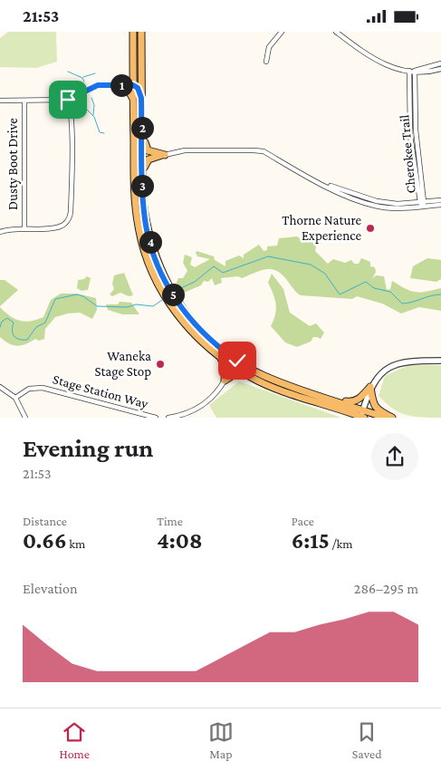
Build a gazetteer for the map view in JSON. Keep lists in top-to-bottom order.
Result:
{
  "streets": {
    "street": ["Cherokee Trail", "Dusty Boot Drive", "Stage Station Way"]
  },
  "places": ["Thorne Nature Experience", "Waneka Stage Stop"],
  "page": {
    "status": "21:53",
    "pins": [
      "1",
      "2",
      "3",
      "4",
      "5"
    ],
    "heading": ["Evening run", "21:53"],
    "stats": [
      ["Distance", "0.66 km"],
      ["Time", "4:08"],
      ["Pace", "6:15 /km"]
    ],
    "chart": ["Elevation", "286–295 m"],
    "tabs": ["Home", "Map", "Saved"]
  }
}
